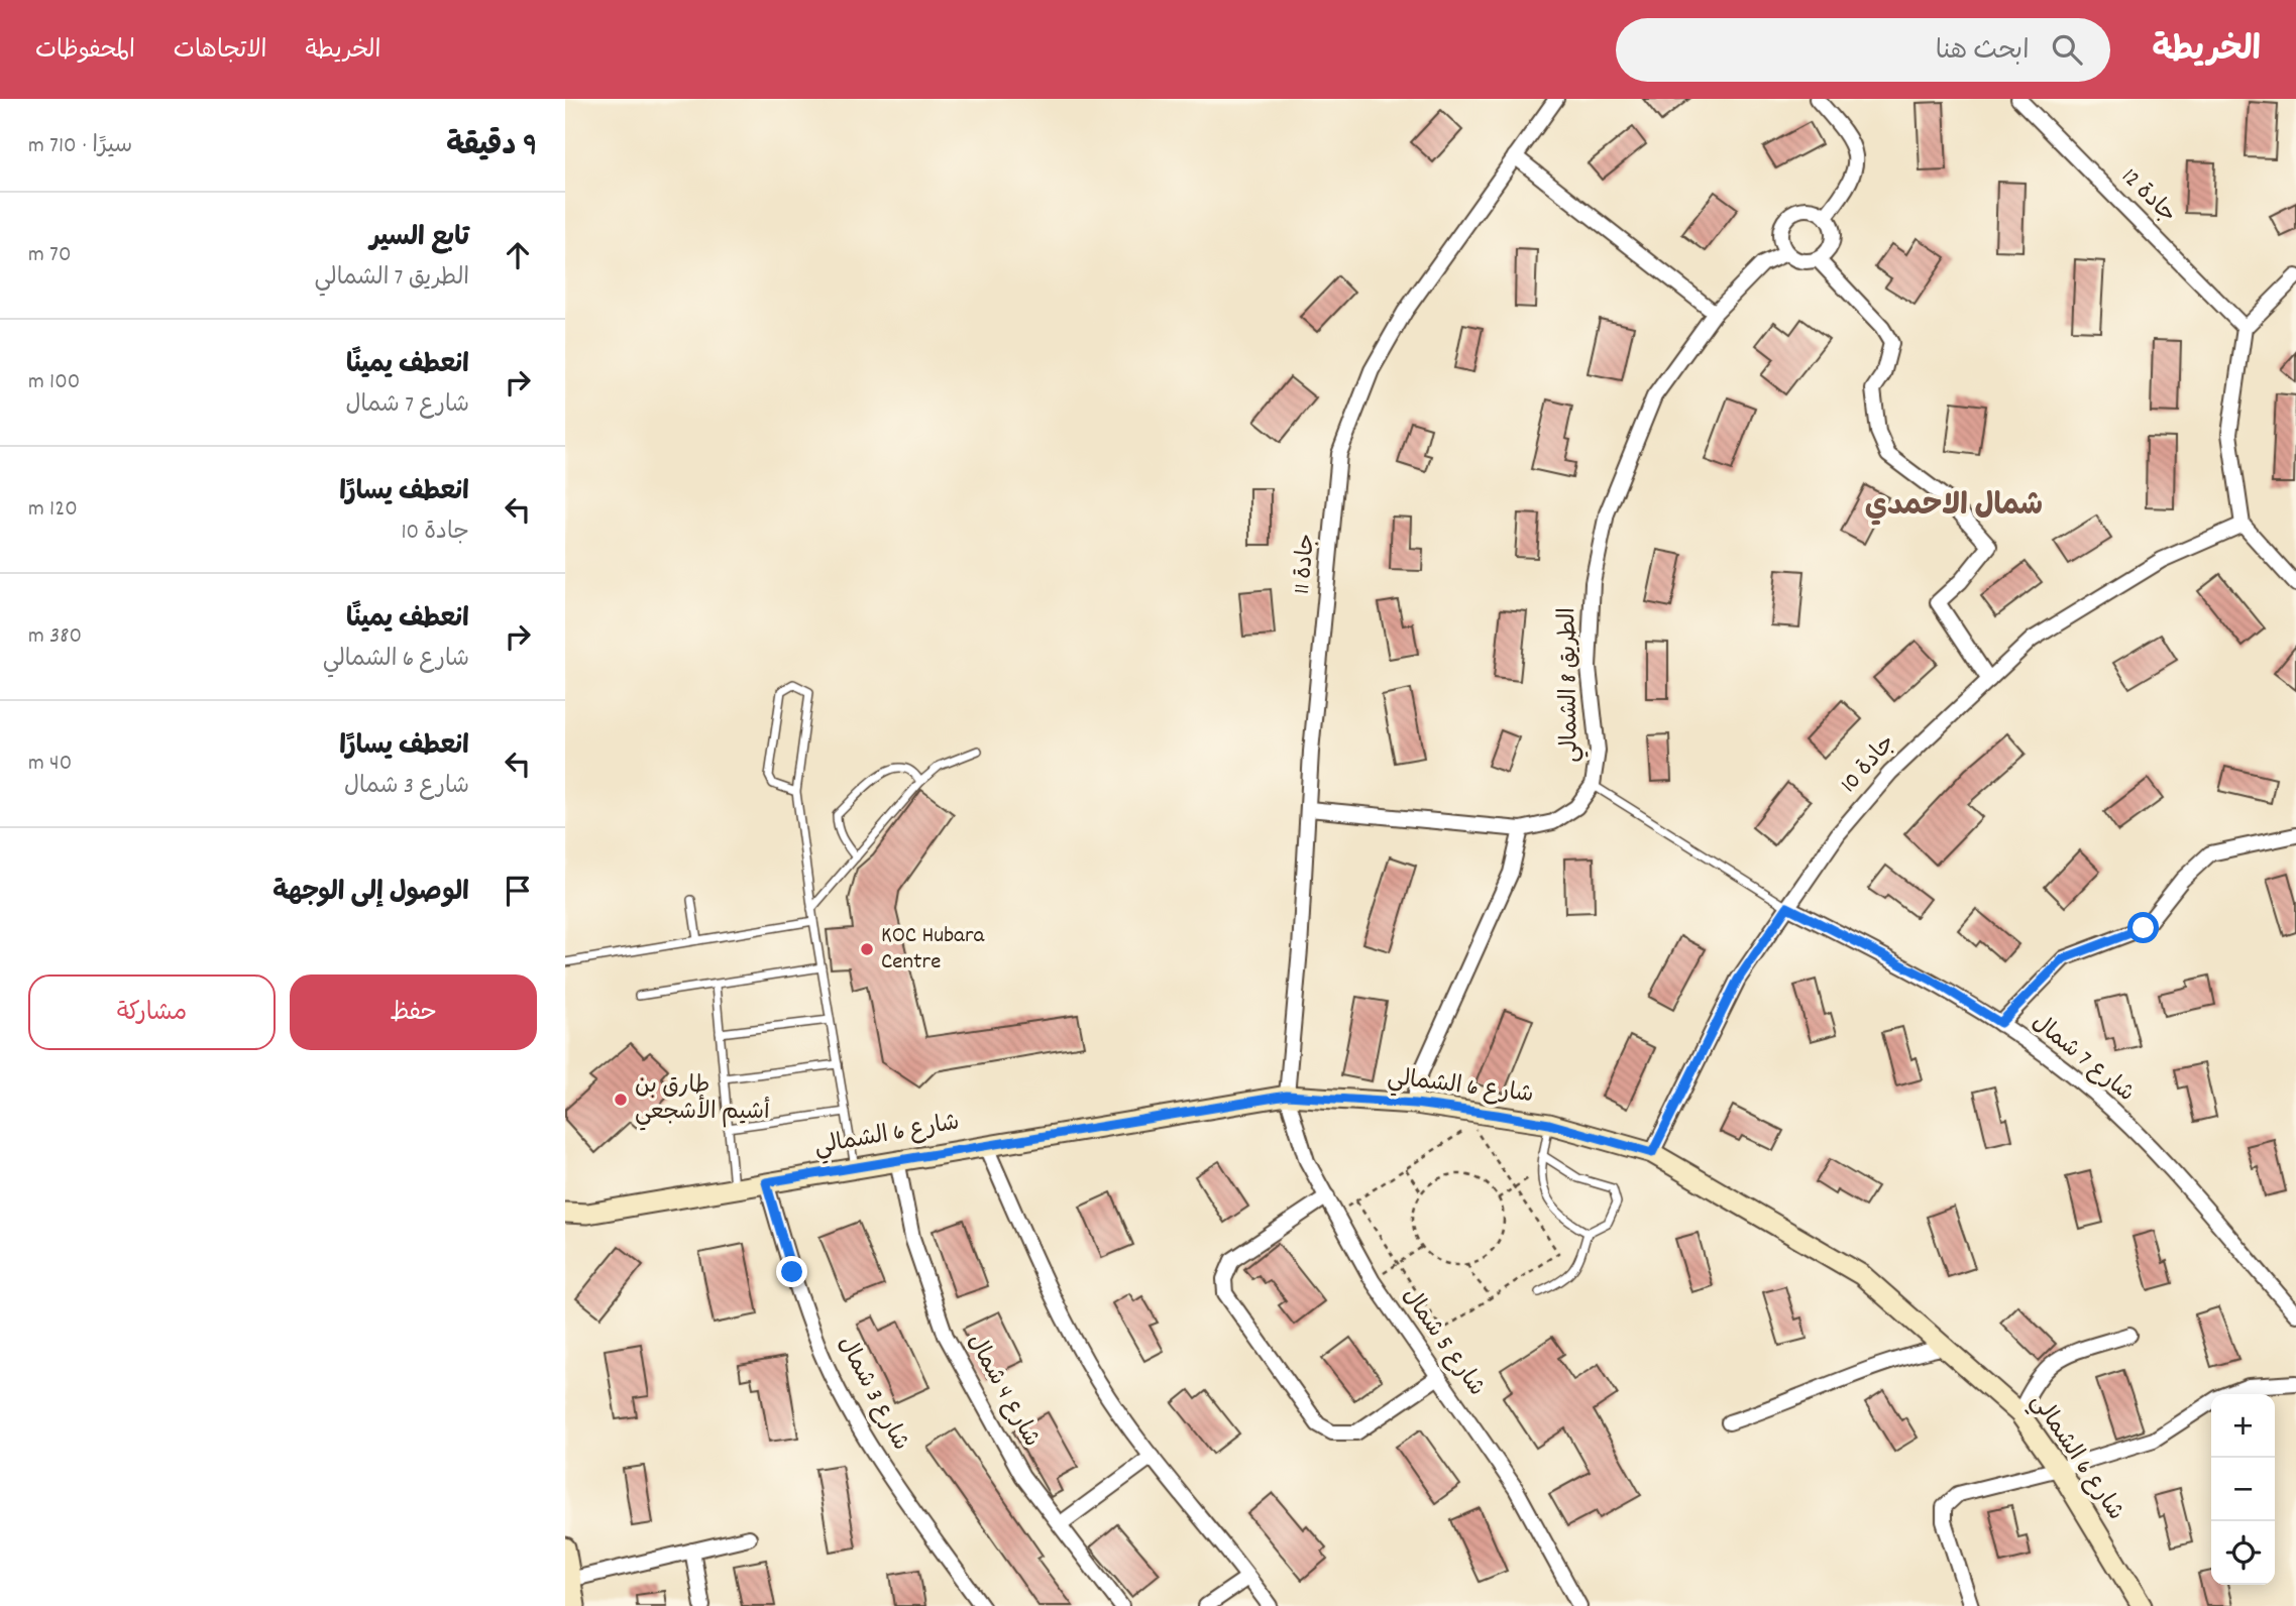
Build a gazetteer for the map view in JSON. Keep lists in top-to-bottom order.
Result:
{
  "streets": {
    "street": [
      "جادة 12",
      "جادة 11",
      "الطريق 8 الشمالي",
      "جادة 10",
      "شارع 7 شمال",
      "شارع 6 الشمالي",
      "شارع 5 شمال",
      "شارع 4 شمال",
      "شارع 3 شمال"
    ]
  },
  "crossings": [
    ["جادة 11", "الطريق 8 الشمالي"],
    ["جادة 11", "شارع 6 الشمالي"],
    ["جادة 11", "شارع 5 شمال"],
    ["جادة 10", "شارع 7 شمال"],
    ["جادة 10", "شارع 6 الشمالي"],
    ["شارع 6 الشمالي", "شارع 5 شمال"],
    ["شارع 6 الشمالي", "شارع 4 شمال"],
    ["شارع 6 الشمالي", "شارع 3 شمال"]
  ],
  "districts": ["شمال الاحمدي"],
  "places": ["KOC Hubara Centre", "طارق بن أشيم الأشجعي"],
  "page": {
    "header": "الخريطة",
    "search": "ابحث هنا",
    "nav": ["الخريطة", "الاتجاهات", "المحفوظات"],
    "heading": ["9 دقيقة", "سيرًا · 710 m"],
    "list": [
      ["تابع السير", "الطريق 7 الشمالي", "70 m"],
      ["انعطف يمينًا", "شارع 7 شمال", "100 m"],
      ["انعطف يسارًا", "جادة 10", "120 m"],
      ["انعطف يمينًا", "شارع 6 الشمالي", "380 m"],
      ["انعطف يسارًا", "شارع 3 شمال", "40 m"],
      "الوصول إلى الوجهة"
    ],
    "buttons": ["حفظ", "مشاركة"],
    "map_buttons": ["+", "−"]
  }
}
